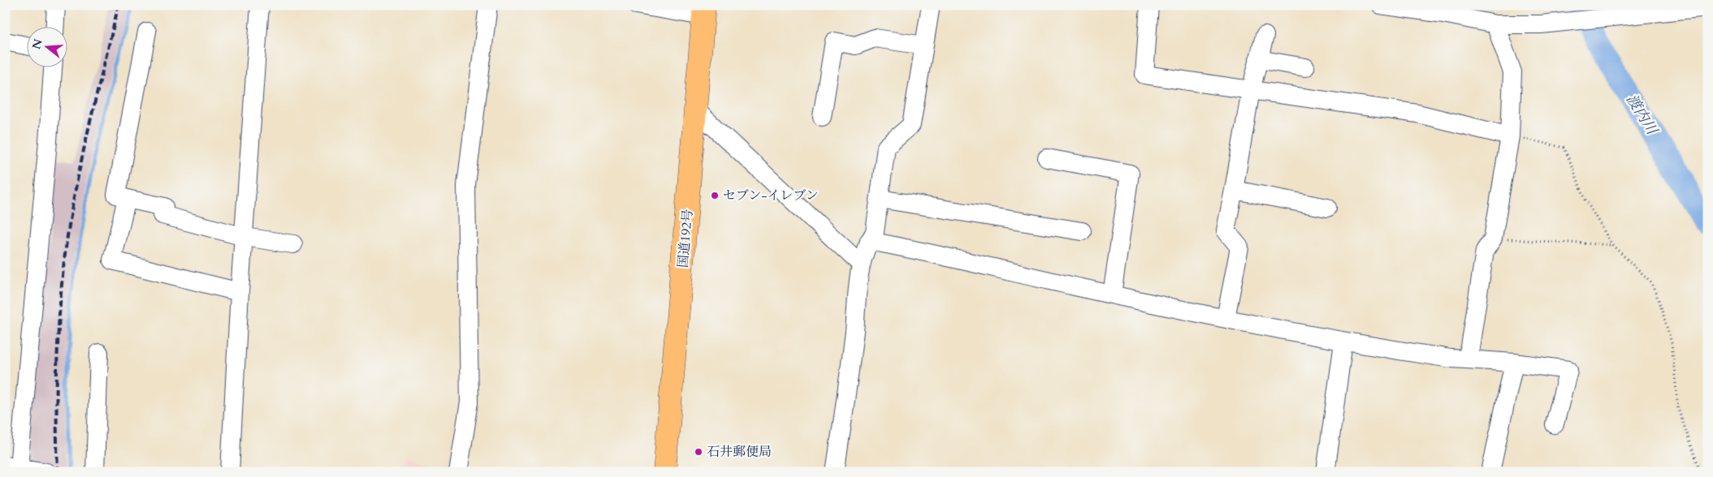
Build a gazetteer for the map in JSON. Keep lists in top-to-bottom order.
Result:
{
  "streets": {
    "highway": ["国道192号"]
  },
  "water": ["渡内川"],
  "places": ["セブン-イレブン", "石井郵便局"],
  "north": "left"
}
